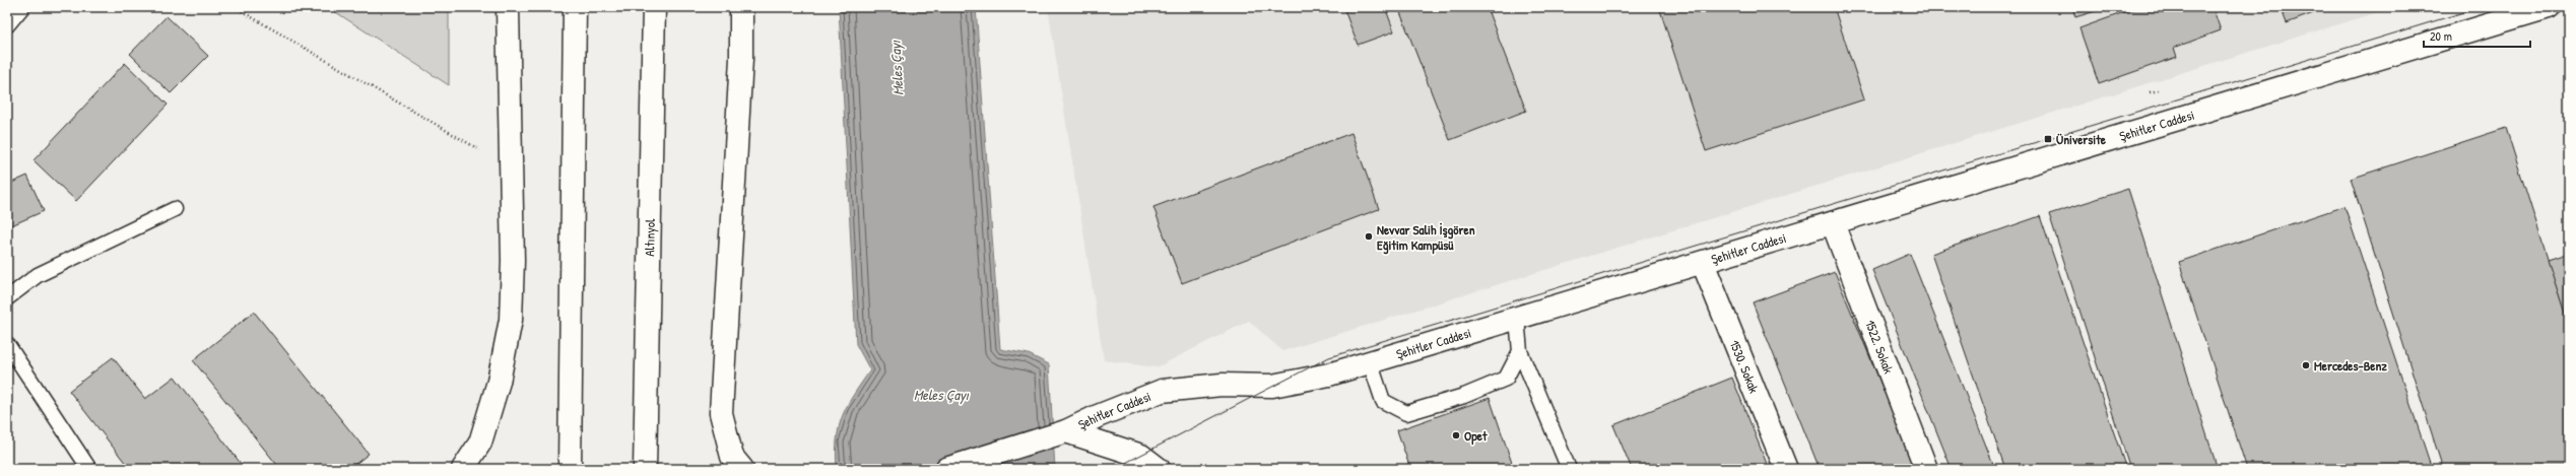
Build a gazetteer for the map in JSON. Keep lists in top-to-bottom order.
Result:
{
  "streets": {
    "main road": [
      "Şehitler Caddesi",
      "Altınyol",
      "1522. Sokak",
      "1530. Sokak"
    ]
  },
  "crossings": [
    ["Şehitler Caddesi", "1522. Sokak"],
    ["Şehitler Caddesi", "1530. Sokak"]
  ],
  "water": ["Meles Çayı"],
  "places": {
    "transit": ["Üniversite"],
    "other": ["Nevvar Salih İşgören Eğitim Kampüsü", "Mercedes-Benz", "Opet"]
  },
  "scale_bar": "20 m"
}
